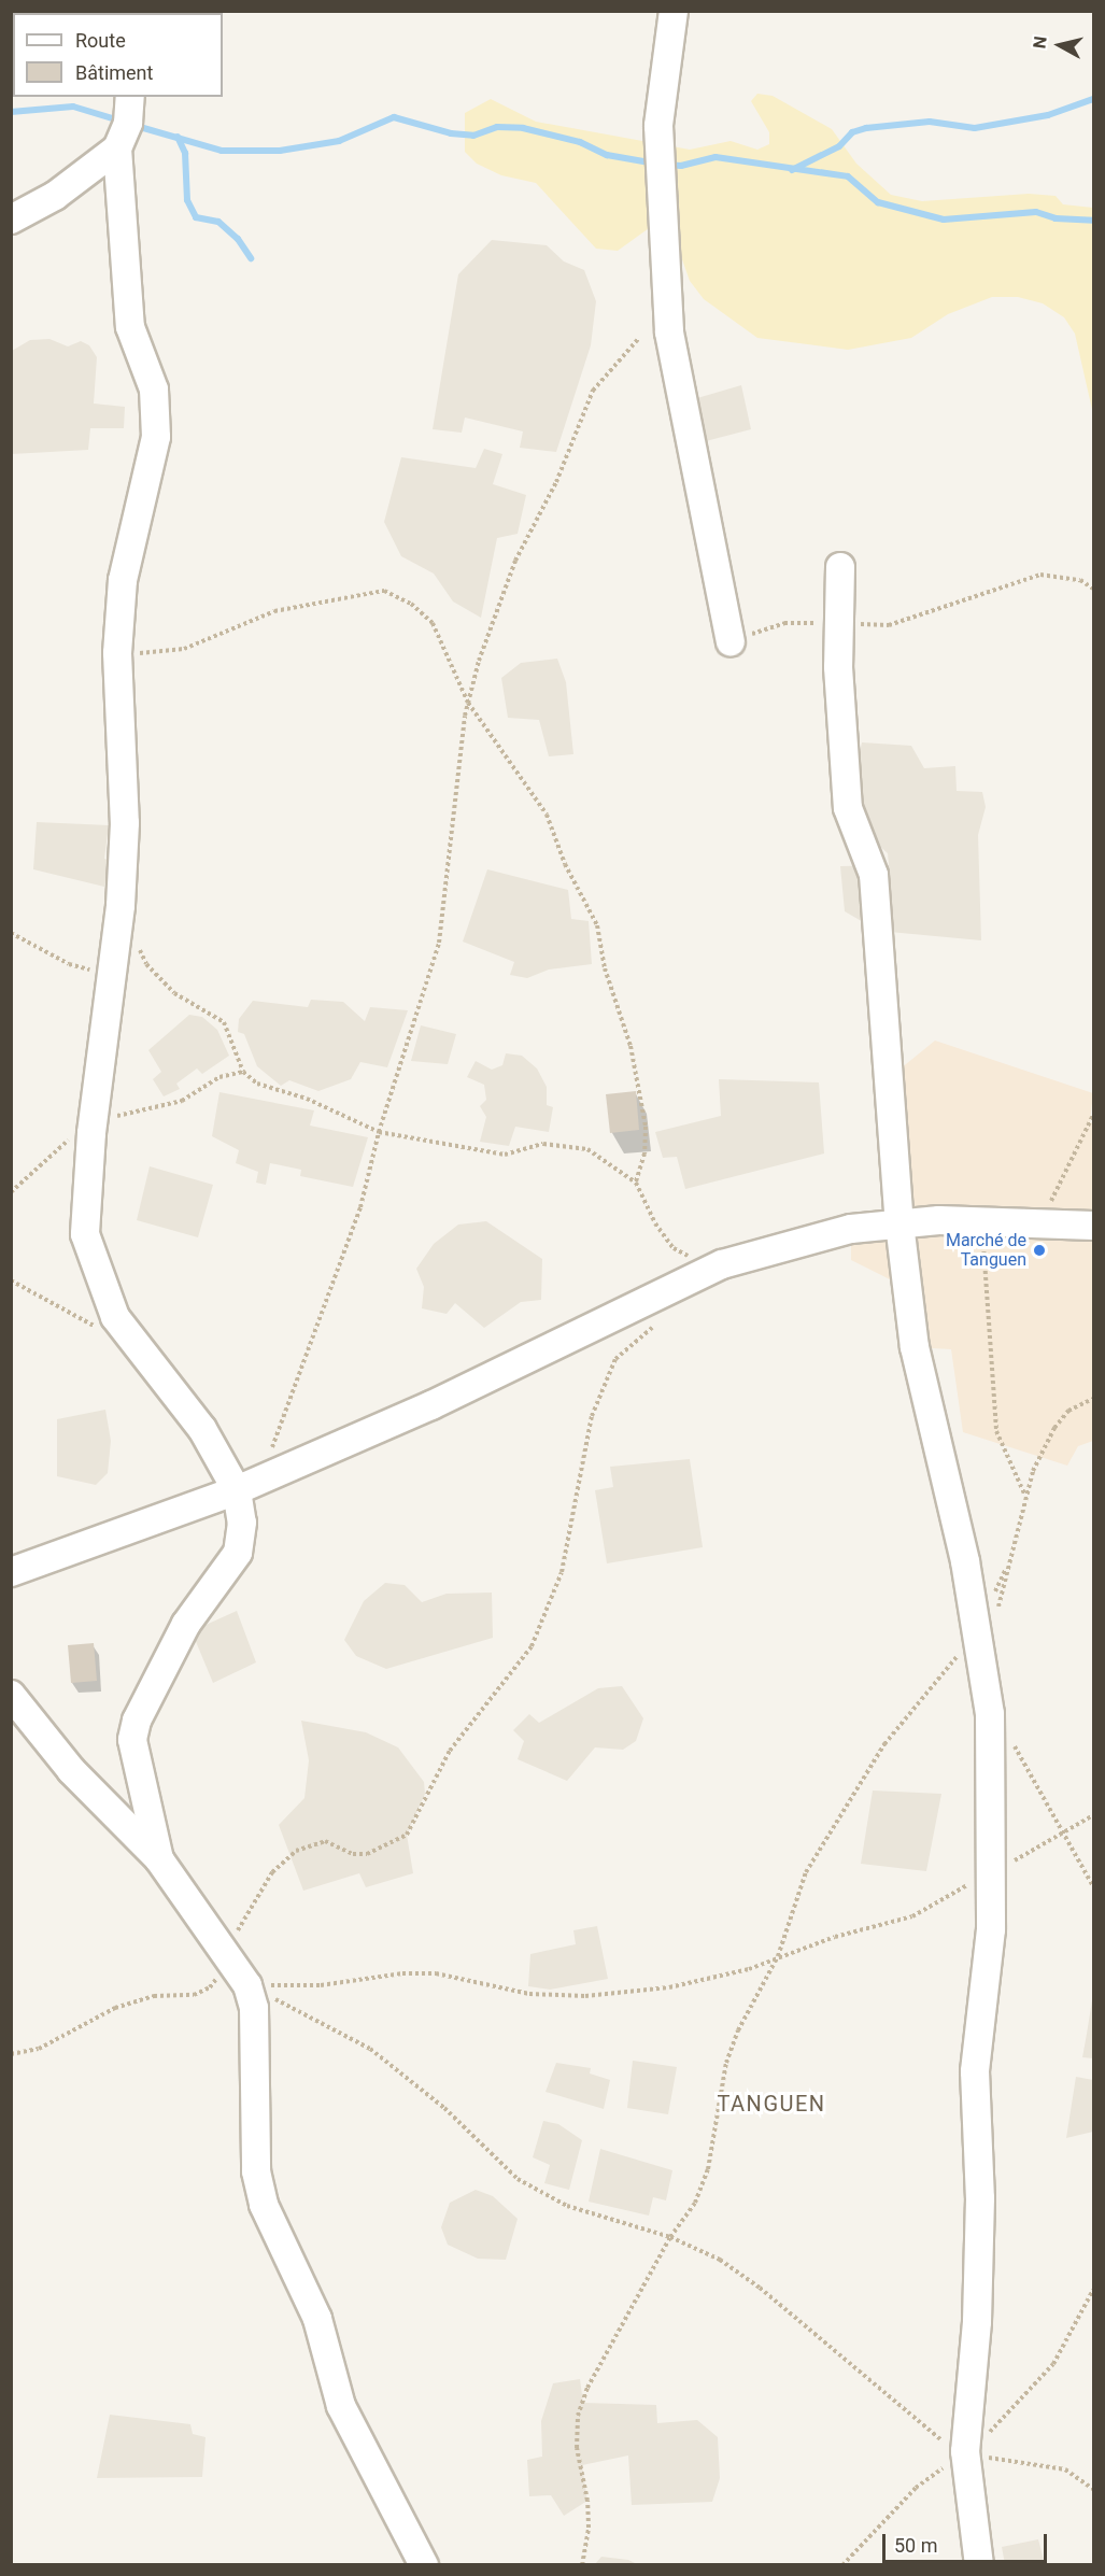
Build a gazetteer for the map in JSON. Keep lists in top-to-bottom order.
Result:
{
  "districts": ["TANGUEN"],
  "places": ["Marché de Tanguen"],
  "legend": ["Route", "Bâtiment"],
  "scale_bar": "50 m",
  "north": "left"
}
